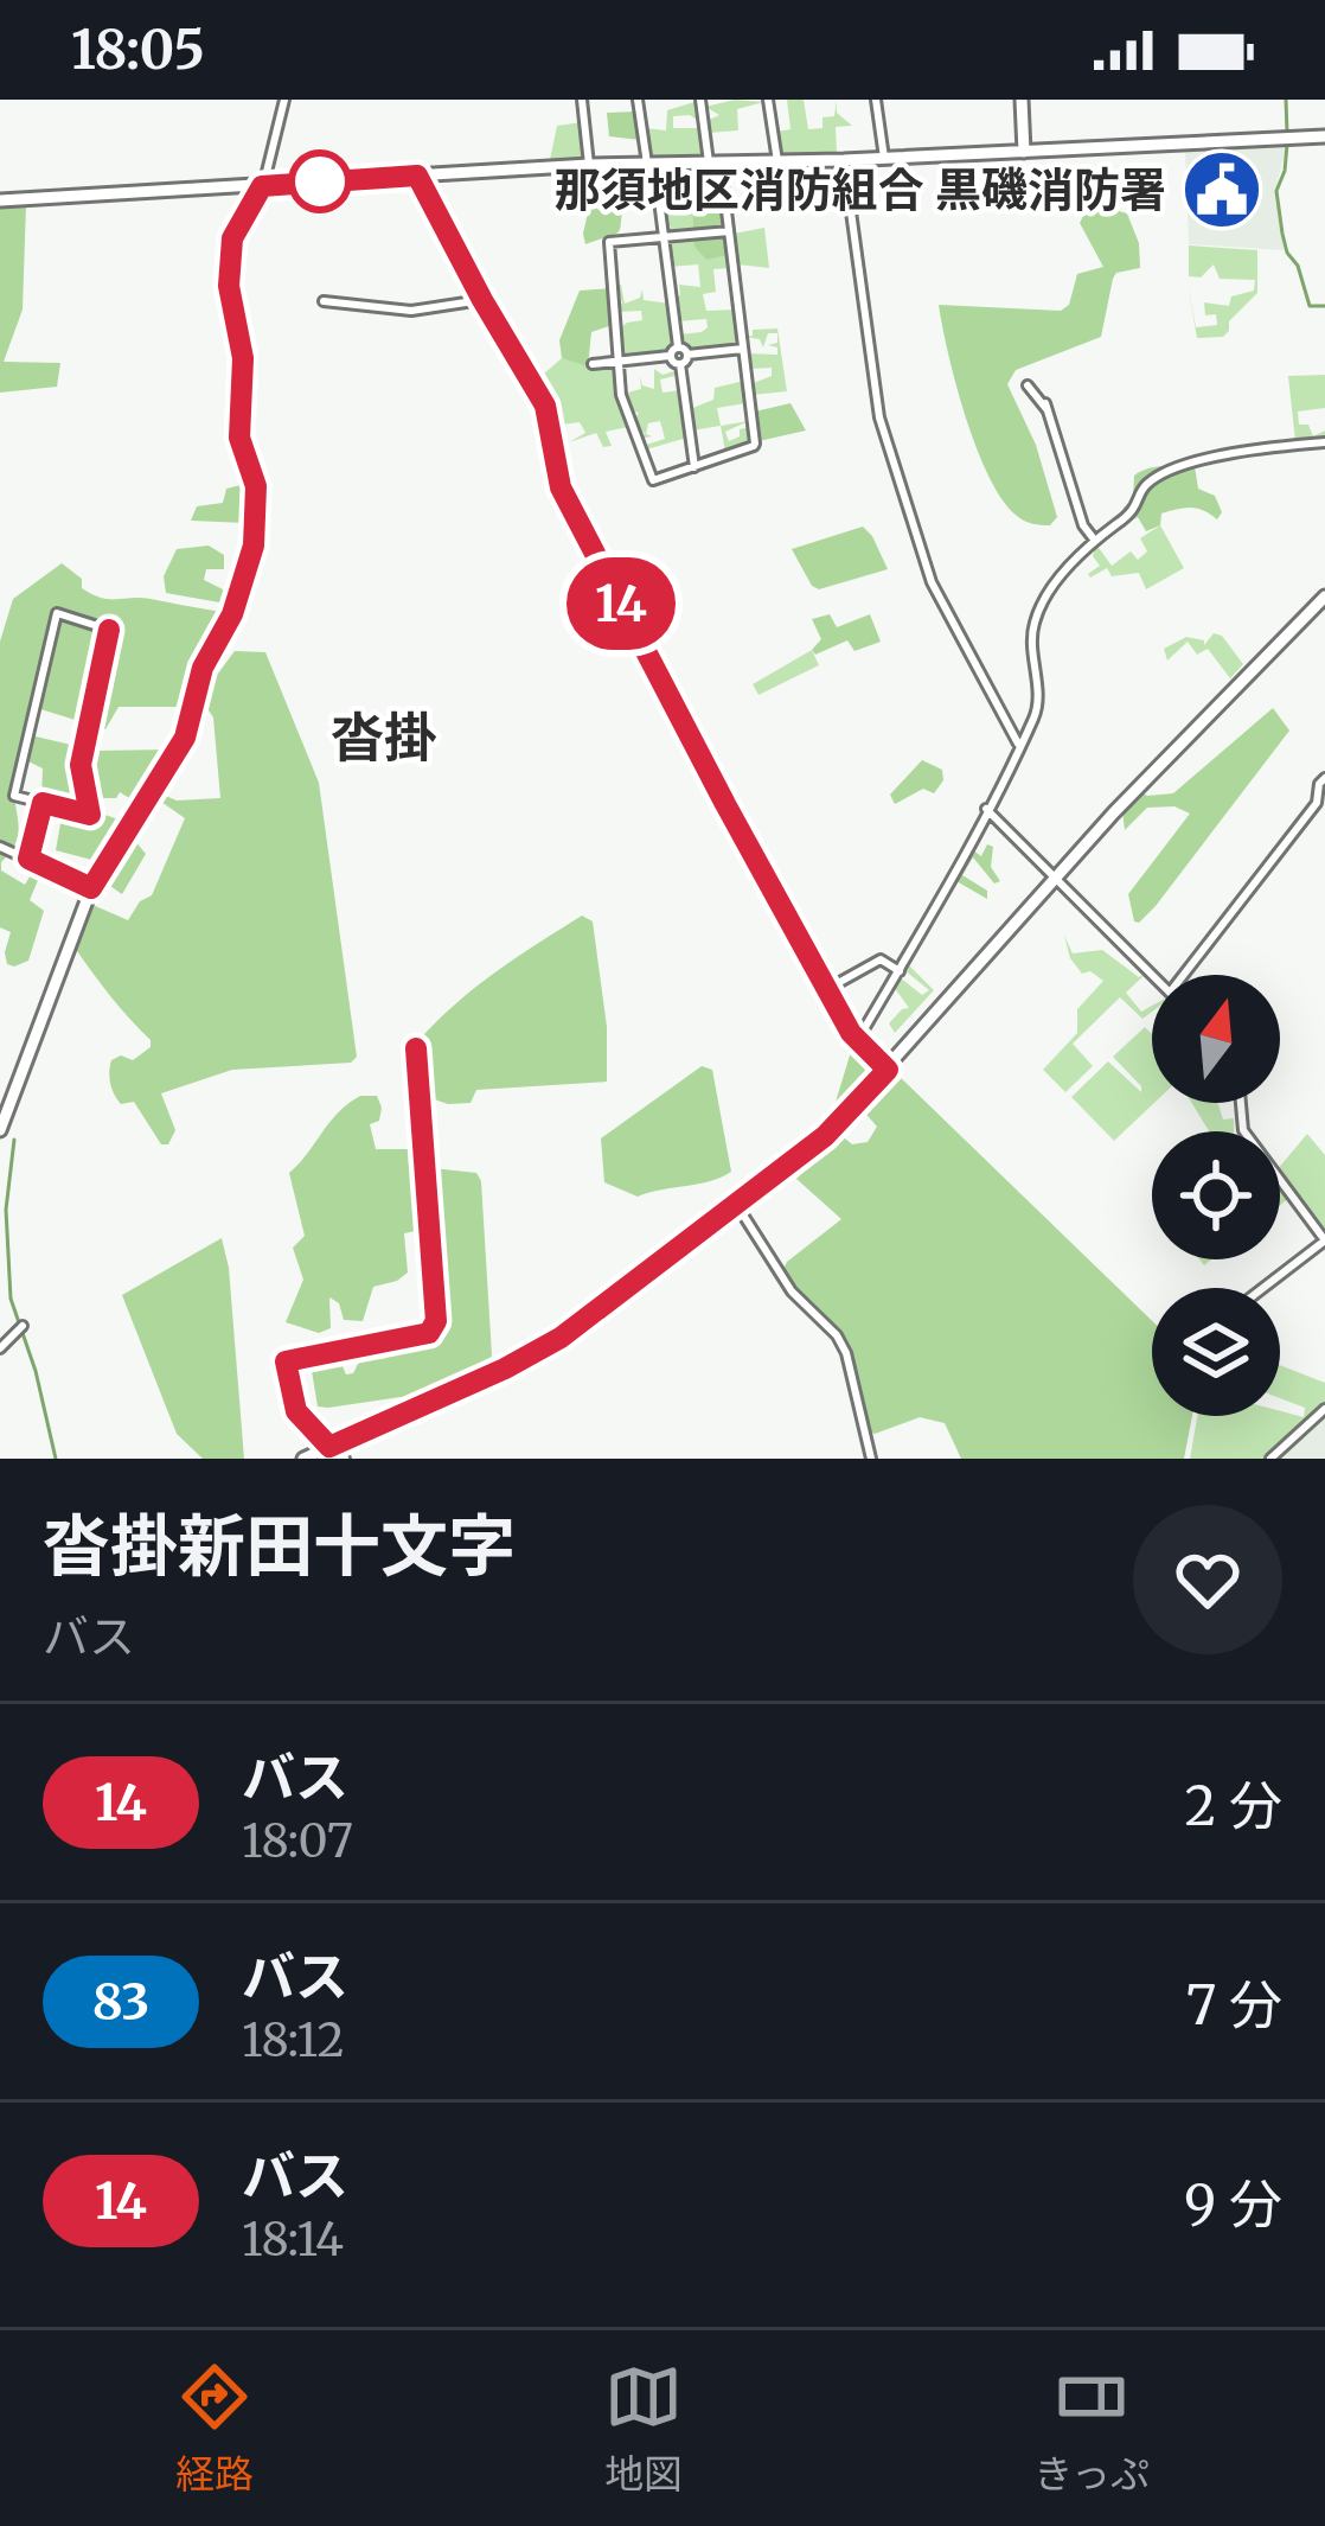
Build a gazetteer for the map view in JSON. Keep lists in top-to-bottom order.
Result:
{
  "districts": ["沓掛"],
  "places": {
    "public building": ["那須地区消防組合 黒磯消防署"]
  },
  "lines": ["bus line 14"],
  "north": "top",
  "page": {
    "status": "18:05",
    "on_map": "14",
    "heading": ["沓掛新田十文字", "バス"],
    "list": [
      {
        "mark": "14",
        "name": "バス",
        "note": "18:07",
        "value": "2 分"
      },
      {
        "mark": "83",
        "name": "バス",
        "note": "18:12",
        "value": "7 分"
      },
      {
        "mark": "14",
        "name": "バス",
        "note": "18:14",
        "value": "9 分"
      }
    ],
    "tabs": ["経路", "地図", "きっぷ"]
  }
}
